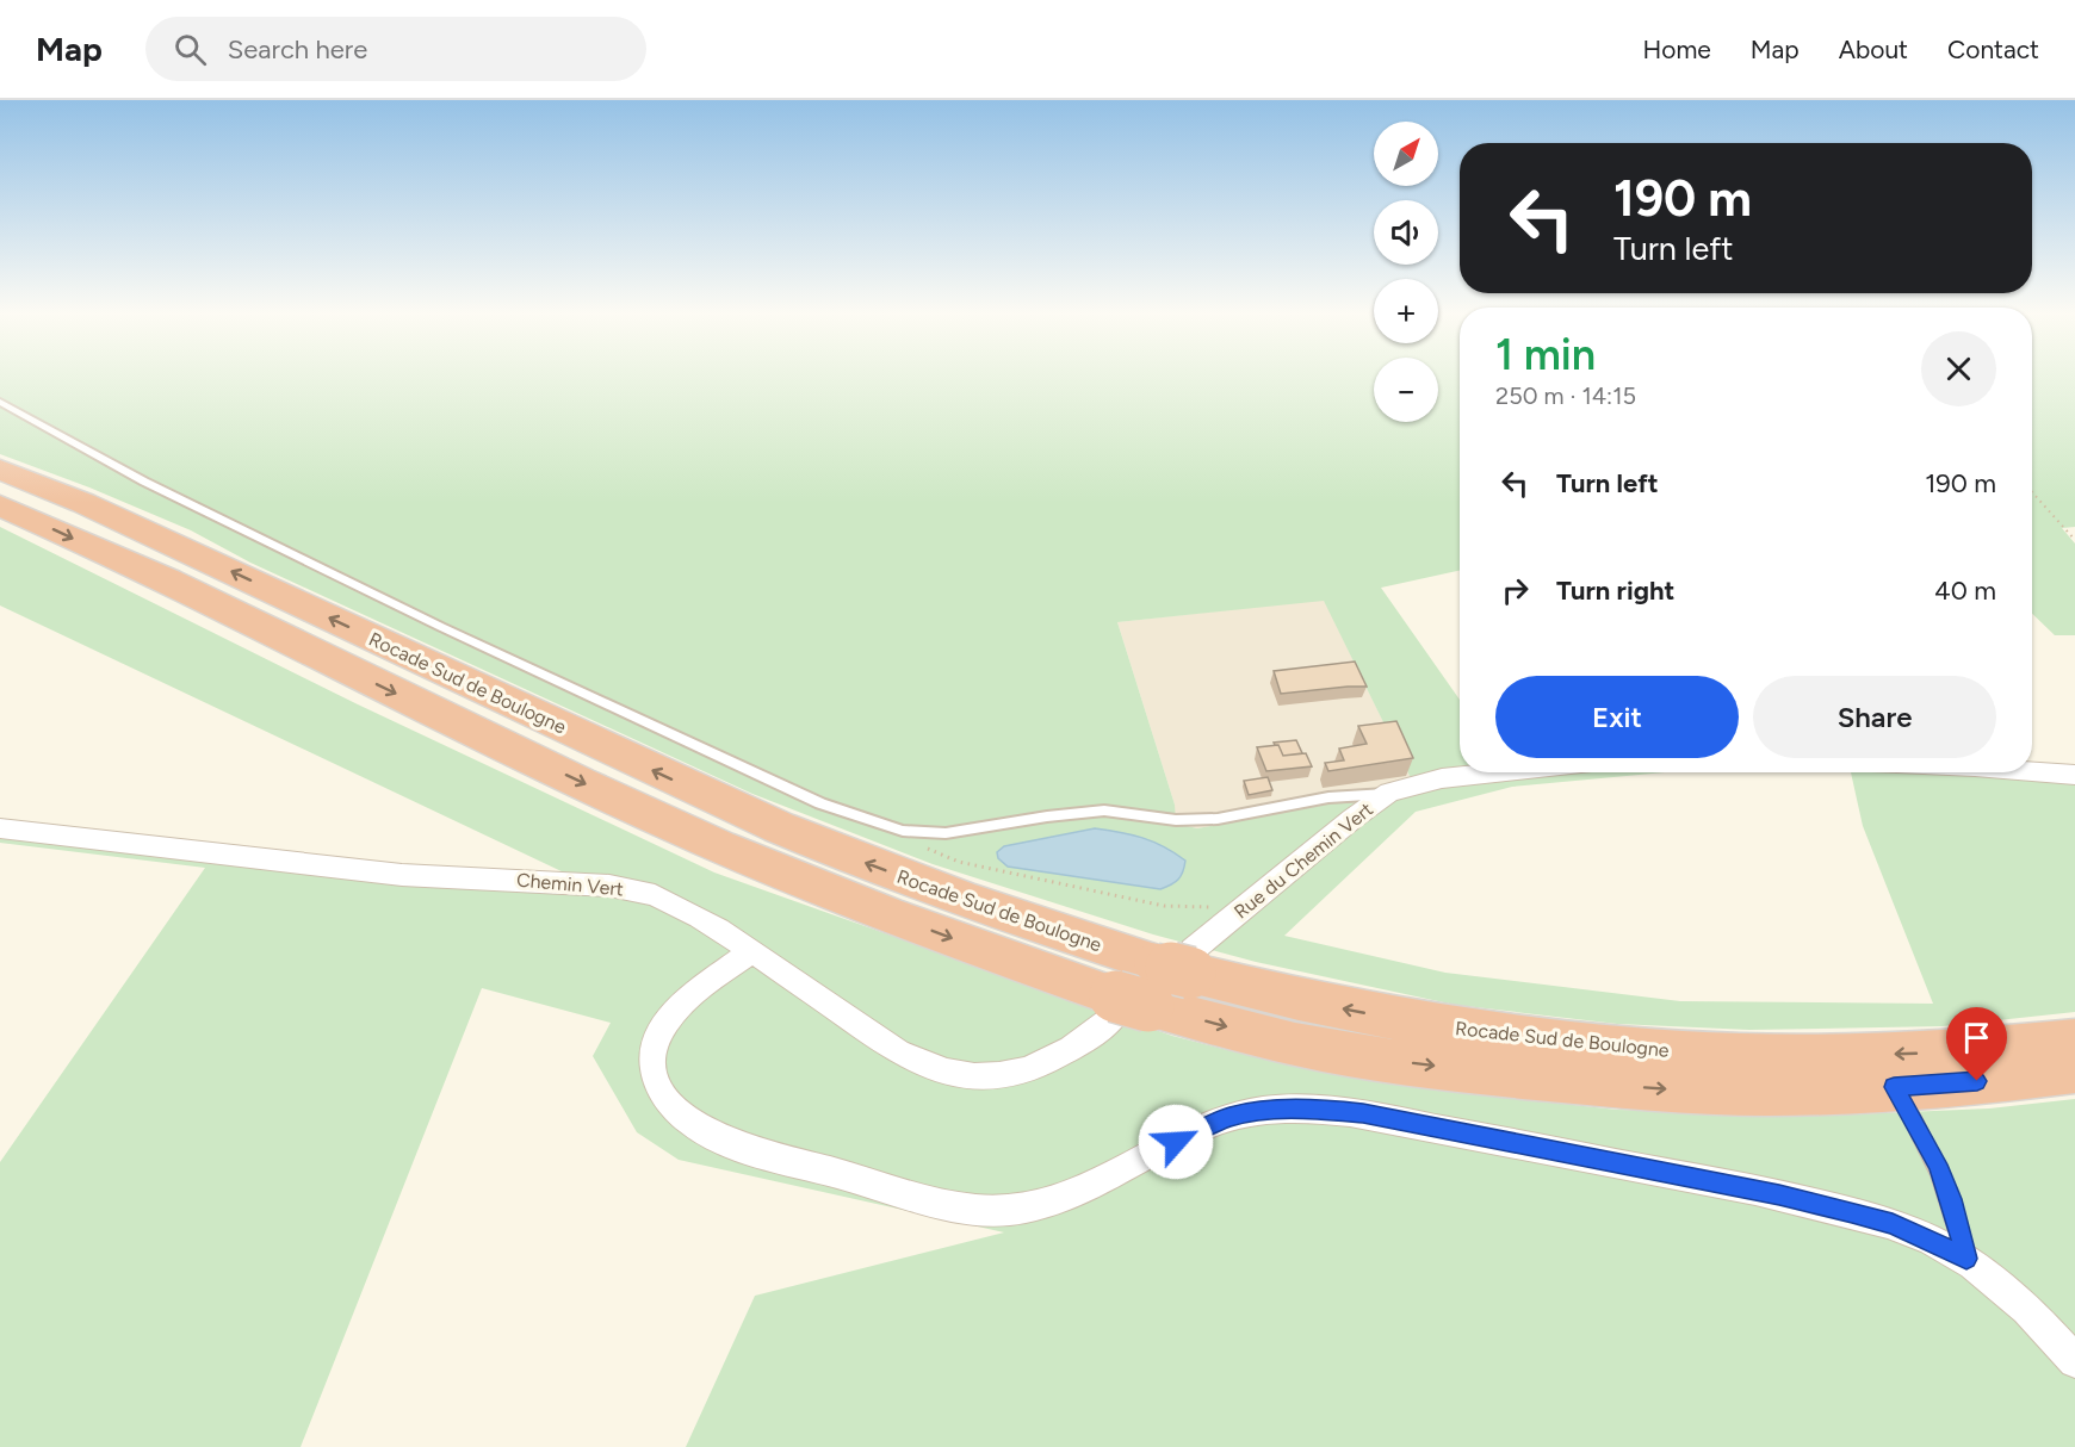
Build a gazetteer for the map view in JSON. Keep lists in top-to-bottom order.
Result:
{
  "streets": {
    "highway": ["Rocade Sud de Boulogne"],
    "street": ["Rue du Chemin Vert", "Chemin Vert"]
  },
  "crossings": [
    ["Rocade Sud de Boulogne", "Rue du Chemin Vert"],
    ["Rocade Sud de Boulogne", "Chemin Vert"],
    ["Rue du Chemin Vert", "Chemin Vert"]
  ],
  "north": "top right",
  "page": {
    "header": "Map",
    "search": "Search here",
    "nav": [
      "Home",
      "Map",
      "About",
      "Contact"
    ],
    "map_buttons": ["+", "−"],
    "turn": ["190 m", "Turn left"],
    "heading": ["1 min", "250 m · 14:15"],
    "list": [
      {
        "name": "Turn left",
        "value": "190 m"
      },
      {
        "name": "Turn right",
        "value": "40 m"
      }
    ],
    "buttons": ["Exit", "Share"]
  }
}
